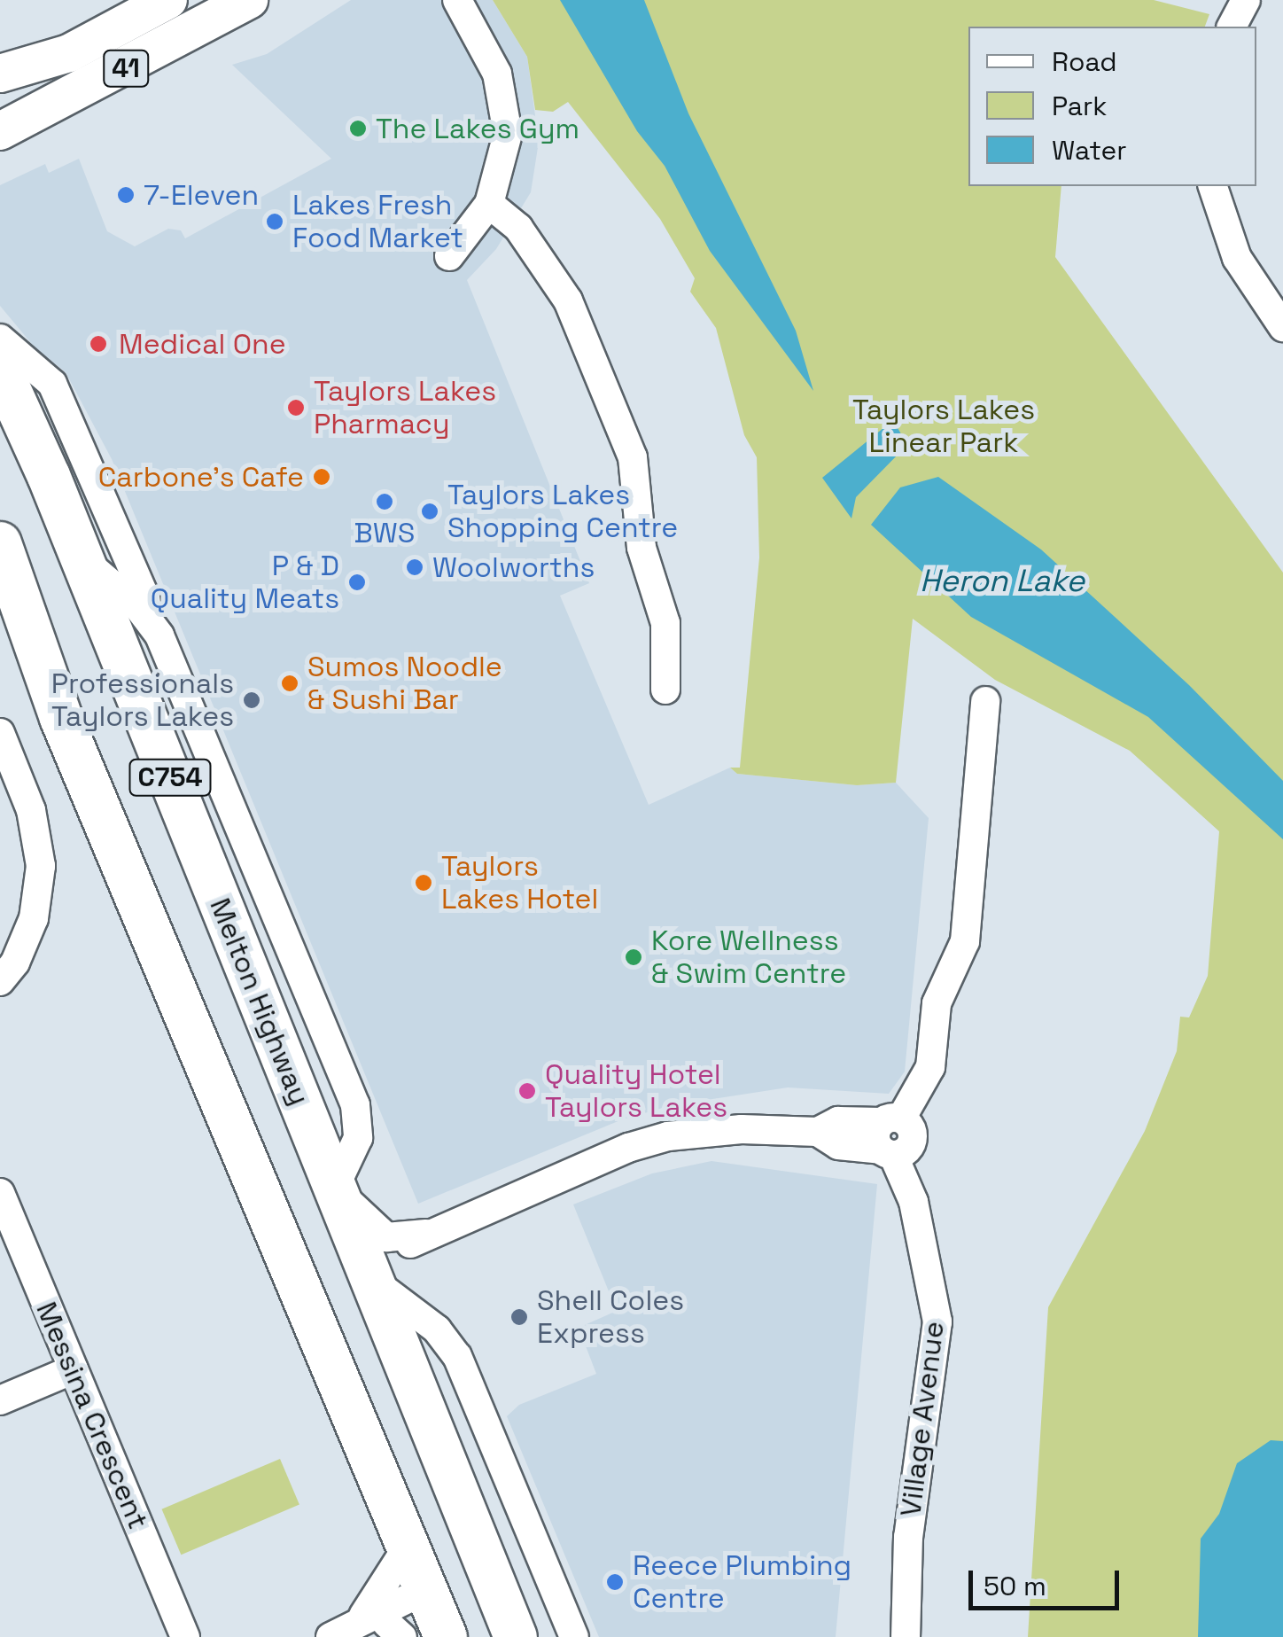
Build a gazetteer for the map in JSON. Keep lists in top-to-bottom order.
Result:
{
  "streets": {
    "highway": ["C754", "Melton Highway"],
    "main road": ["41"],
    "street": ["Messina Crescent", "Village Avenue"]
  },
  "water": ["Heron Lake"],
  "parks": ["Taylors Lakes Linear Park"],
  "places": [
    "The Lakes Gym",
    "7-Eleven",
    "Lakes Fresh Food Market",
    "Medical One",
    "Taylors Lakes Pharmacy",
    "Carbone's Cafe",
    "BWS",
    "Taylors Lakes Shopping Centre",
    "Woolworths",
    "P & D Quality Meats",
    "Sumos Noodle & Sushi Bar",
    "Professionals Taylors Lakes",
    "Taylors Lakes Hotel",
    "Kore Wellness & Swim Centre",
    "Quality Hotel Taylors Lakes",
    "Shell Coles Express",
    "Reece Plumbing Centre"
  ],
  "legend": ["Road", "Park", "Water"],
  "scale_bar": "50 m"
}
